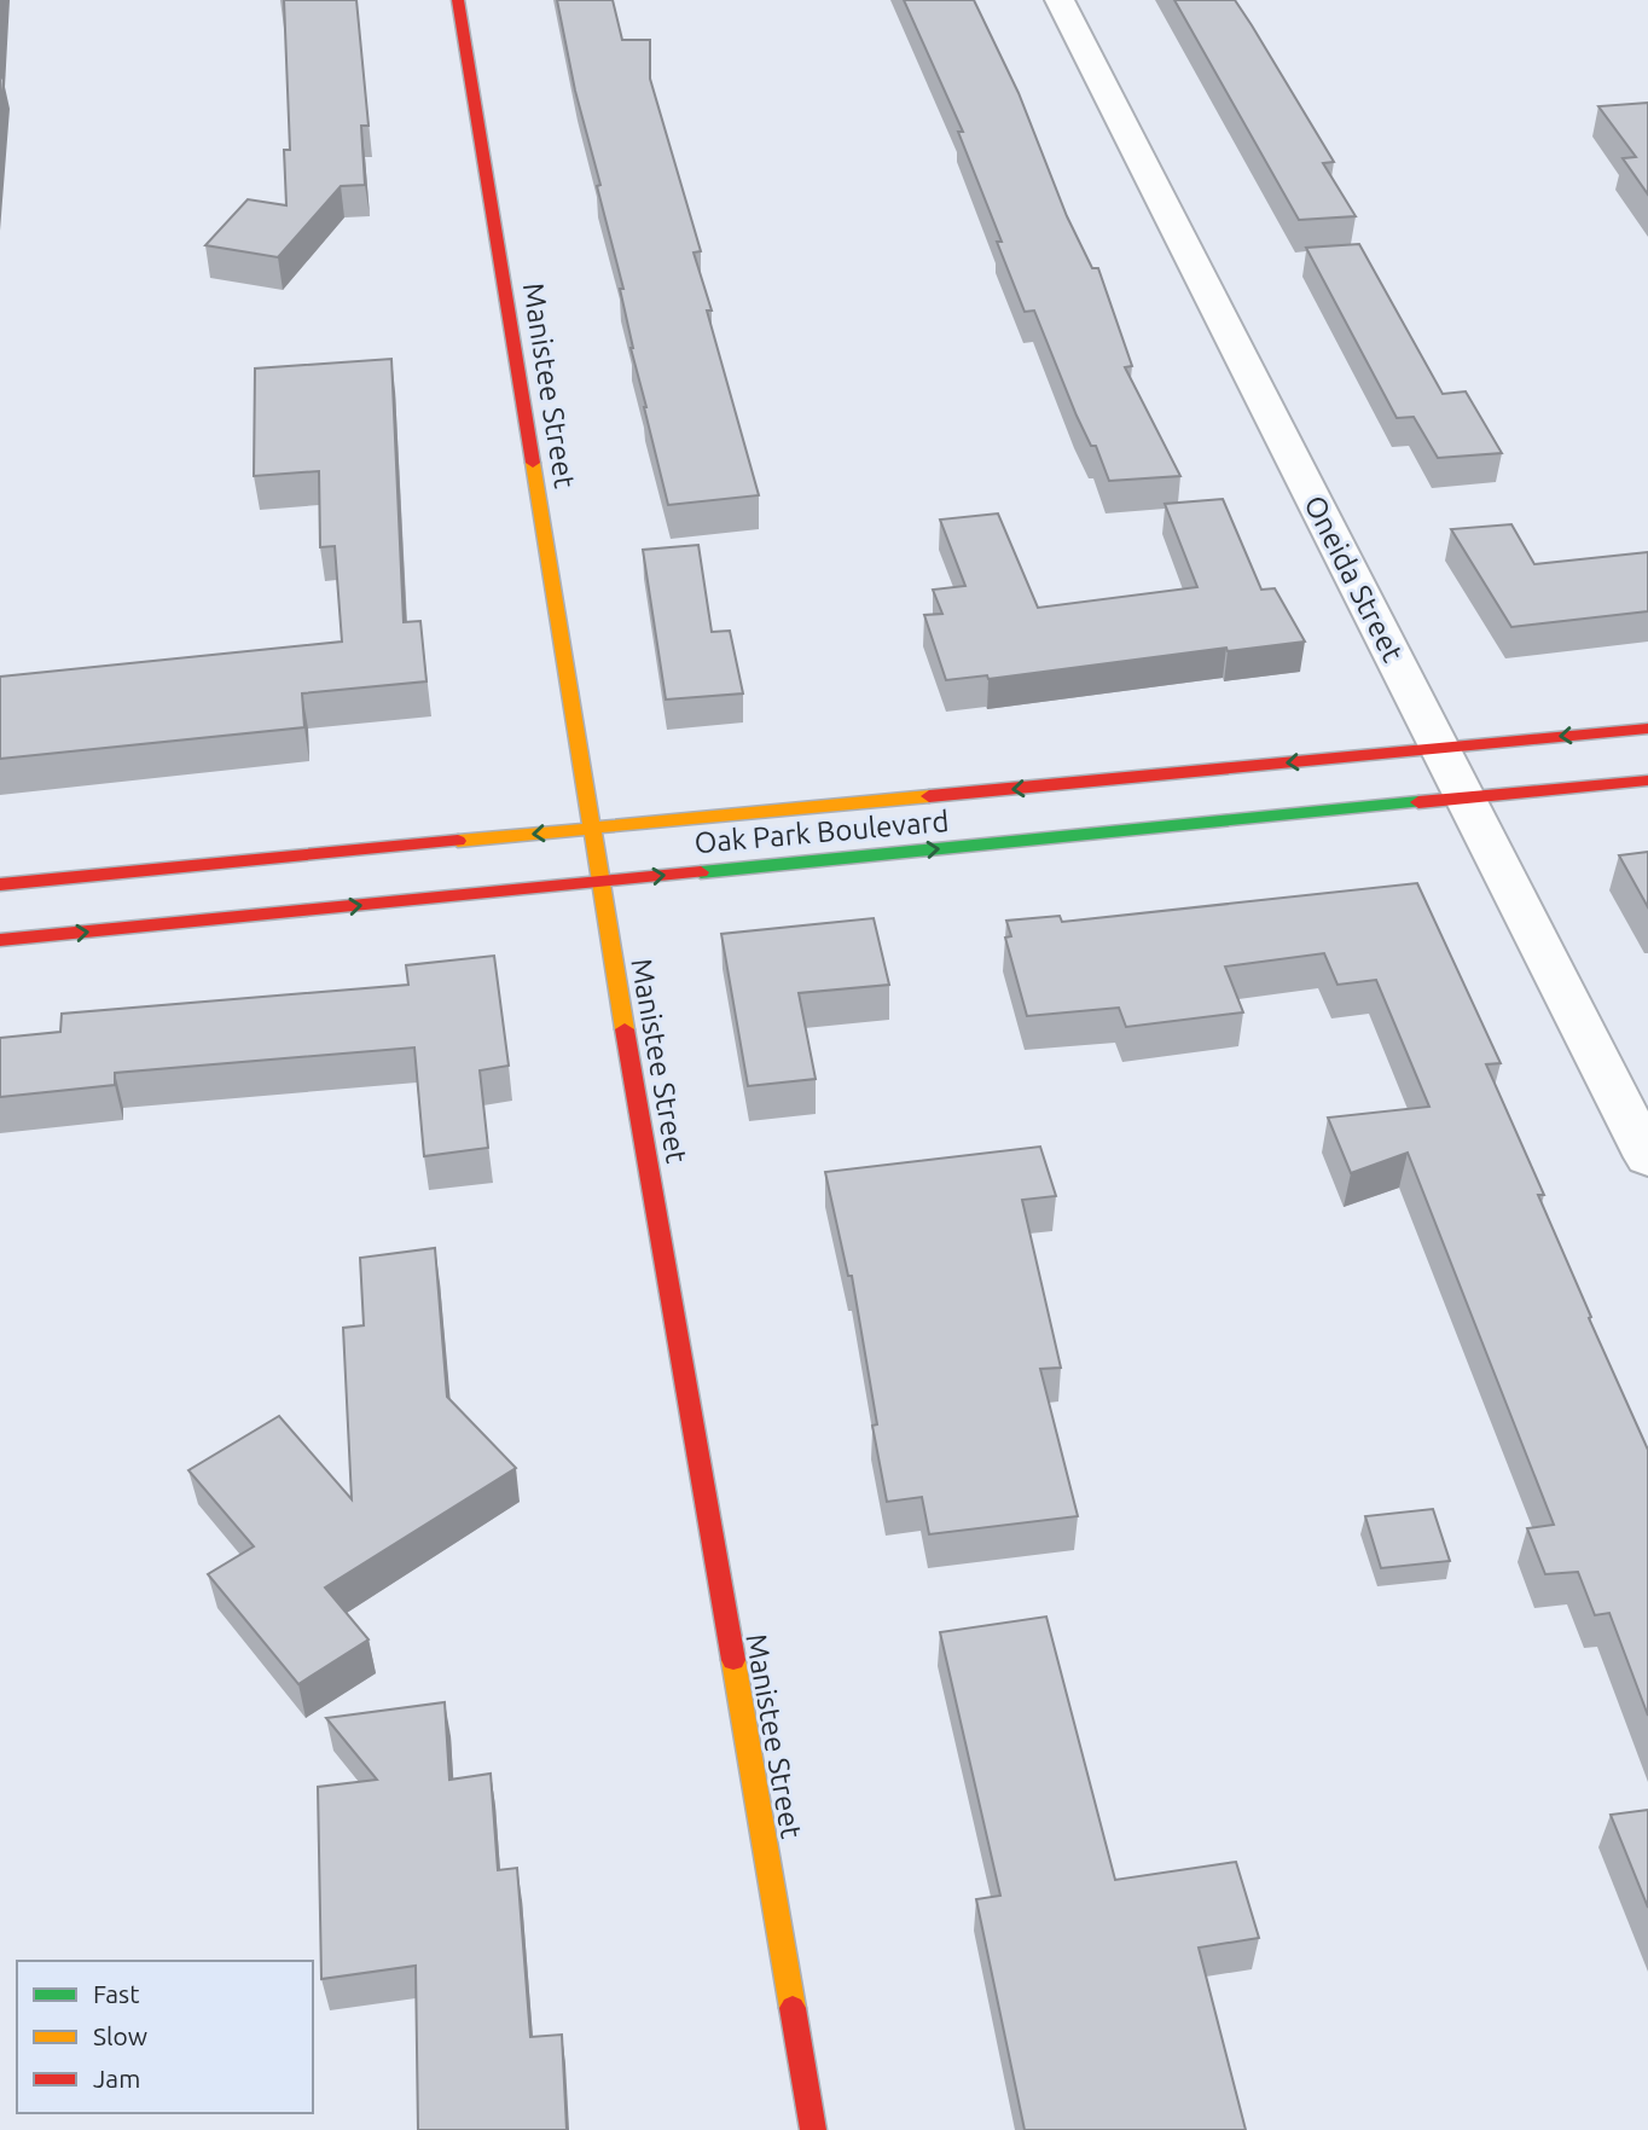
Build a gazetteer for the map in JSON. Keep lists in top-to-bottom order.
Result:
{
  "streets": {
    "street": ["Manistee Street", "Oneida Street", "Oak Park Boulevard"]
  },
  "crossings": [
    ["Manistee Street", "Oak Park Boulevard"],
    ["Oneida Street", "Oak Park Boulevard"]
  ],
  "legend": ["Fast", "Slow", "Jam"]
}
